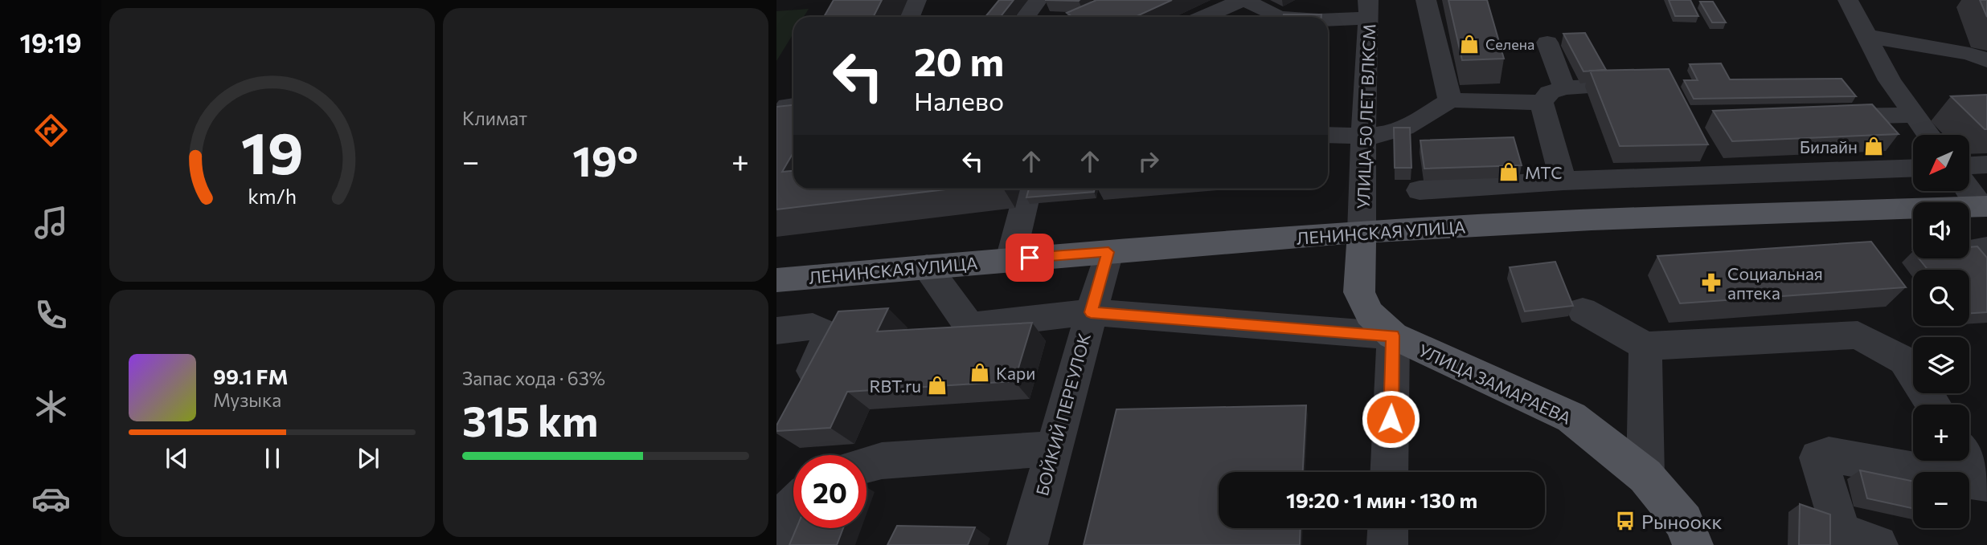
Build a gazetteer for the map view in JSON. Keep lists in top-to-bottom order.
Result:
{
  "streets": {
    "main road": ["ЛЕНИНСКАЯ УЛИЦА", "УЛИЦА ЗАМАРАЕВА"],
    "street": ["УЛИЦА 50 ЛЕТ ВЛКСМ", "БОЙКИЙ ПЕРЕУЛОК"]
  },
  "crossings": [
    ["УЛИЦА 50 ЛЕТ ВЛКСМ", "ЛЕНИНСКАЯ УЛИЦА"],
    ["УЛИЦА 50 ЛЕТ ВЛКСМ", "УЛИЦА ЗАМАРАЕВА"],
    ["ЛЕНИНСКАЯ УЛИЦА", "УЛИЦА ЗАМАРАЕВА"],
    ["ЛЕНИНСКАЯ УЛИЦА", "БОЙКИЙ ПЕРЕУЛОК"]
  ],
  "places": {
    "shop": [
      "Селена",
      "Билайн",
      "МТС",
      "Кари",
      "RBT.ru"
    ],
    "pharmacy": ["Социальная аптека"],
    "bus stop": ["Рыноокк"]
  },
  "north": "bottom left",
  "page": {
    "tabs": "19:19",
    "tile": [
      "Климат",
      ["Запас хода · 63%", "315 km"]
    ],
    "turn": ["20 m", "Налево"],
    "map_buttons": ["+", "−"],
    "heat": ["−", "19°", "+"],
    "song": ["99.1 FM", "Музыка"],
    "limit": "20",
    "trip": "19:20 · 1 мин · 130 m",
    "gauge": ["19", "km/h"]
  }
}
